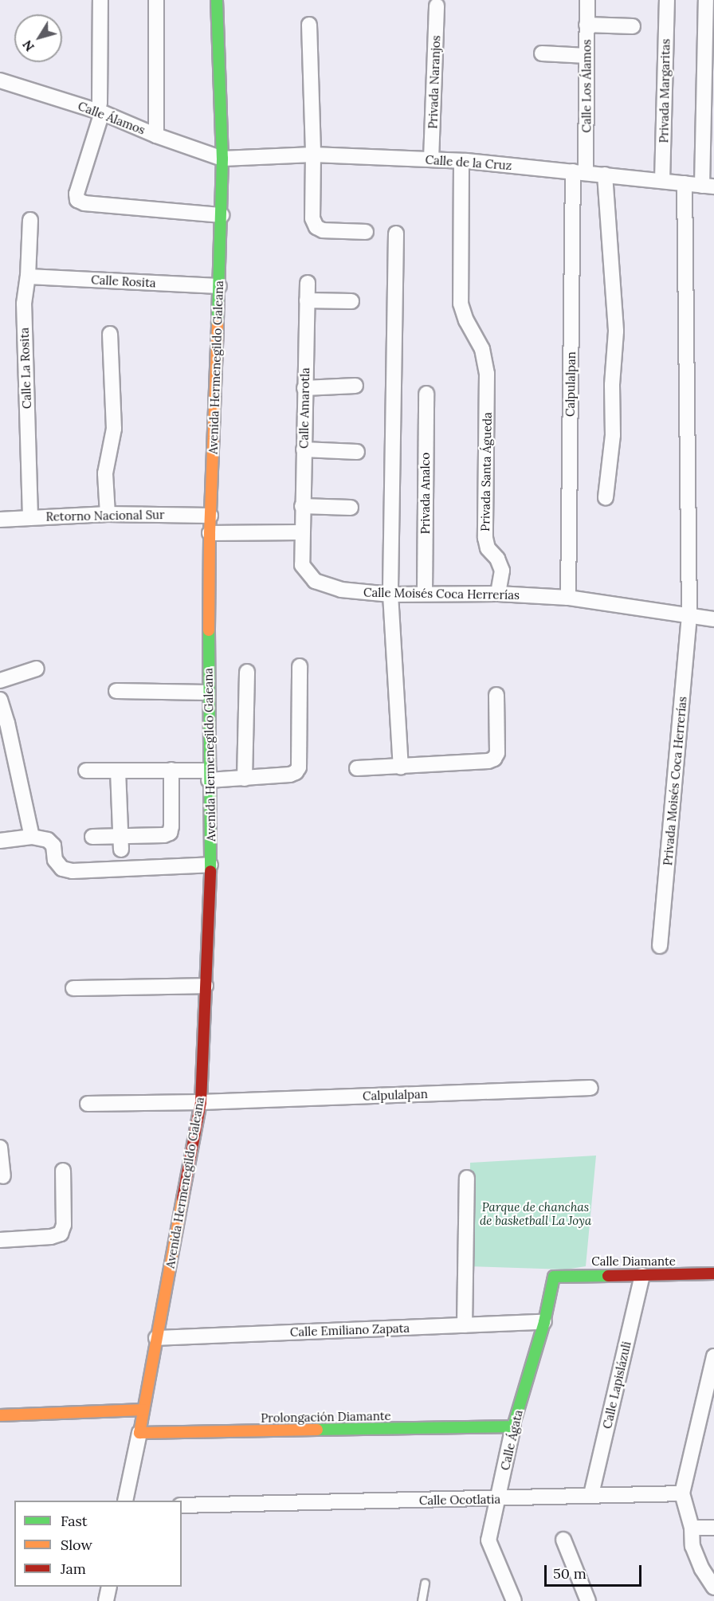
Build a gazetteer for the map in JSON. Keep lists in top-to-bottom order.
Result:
{
  "streets": {
    "street": [
      "Privada Naranjos",
      "Calle Los Álamos",
      "Privada Margaritas",
      "Calle Álamos",
      "Calle de la Cruz",
      "Calle Rosita",
      "Avenida Hermenegildo Galeana",
      "Calle La Rosita",
      "Calpulalpan",
      "Calle Amarotla",
      "Privada Santa Águeda",
      "Privada Analco",
      "Retorno Nacional Sur",
      "Calle Moisés Coca Herrerías",
      "Privada Moisés Coca Herrerías",
      "Calle Diamante",
      "Calle Emiliano Zapata",
      "Calle Lapislázuli",
      "Prolongación Diamante",
      "Calle Ágata",
      "Calle Ocotlatia"
    ]
  },
  "crossings": [
    ["Privada Naranjos", "Calle de la Cruz"],
    ["Calle Los Álamos", "Calle de la Cruz"],
    ["Calle Los Álamos", "Calpulalpan"],
    ["Privada Margaritas", "Calle de la Cruz"],
    ["Calle Álamos", "Calle de la Cruz"],
    ["Calle Álamos", "Avenida Hermenegildo Galeana"],
    ["Calle de la Cruz", "Avenida Hermenegildo Galeana"],
    ["Calle de la Cruz", "Calpulalpan"],
    ["Calle de la Cruz", "Privada Santa Águeda"],
    ["Calle de la Cruz", "Privada Moisés Coca Herrerías"],
    ["Calle Rosita", "Avenida Hermenegildo Galeana"],
    ["Calle Rosita", "Calle La Rosita"],
    ["Avenida Hermenegildo Galeana", "Calpulalpan"],
    ["Avenida Hermenegildo Galeana", "Retorno Nacional Sur"],
    ["Avenida Hermenegildo Galeana", "Calle Emiliano Zapata"],
    ["Avenida Hermenegildo Galeana", "Prolongación Diamante"],
    ["Calle La Rosita", "Retorno Nacional Sur"],
    ["Calpulalpan", "Calle Moisés Coca Herrerías"],
    ["Calle Amarotla", "Calle Moisés Coca Herrerías"],
    ["Privada Santa Águeda", "Calle Moisés Coca Herrerías"],
    ["Privada Analco", "Calle Moisés Coca Herrerías"],
    ["Calle Moisés Coca Herrerías", "Privada Moisés Coca Herrerías"],
    ["Calle Diamante", "Calle Lapislázuli"],
    ["Calle Diamante", "Calle Ágata"],
    ["Calle Emiliano Zapata", "Calle Ágata"],
    ["Calle Lapislázuli", "Calle Ocotlatia"],
    ["Prolongación Diamante", "Calle Ágata"],
    ["Calle Ágata", "Calle Ocotlatia"]
  ],
  "parks": ["Parque de chanchas de basketball La Joya"],
  "legend": ["Fast", "Slow", "Jam"],
  "scale_bar": "50 m",
  "north": "bottom left"
}
